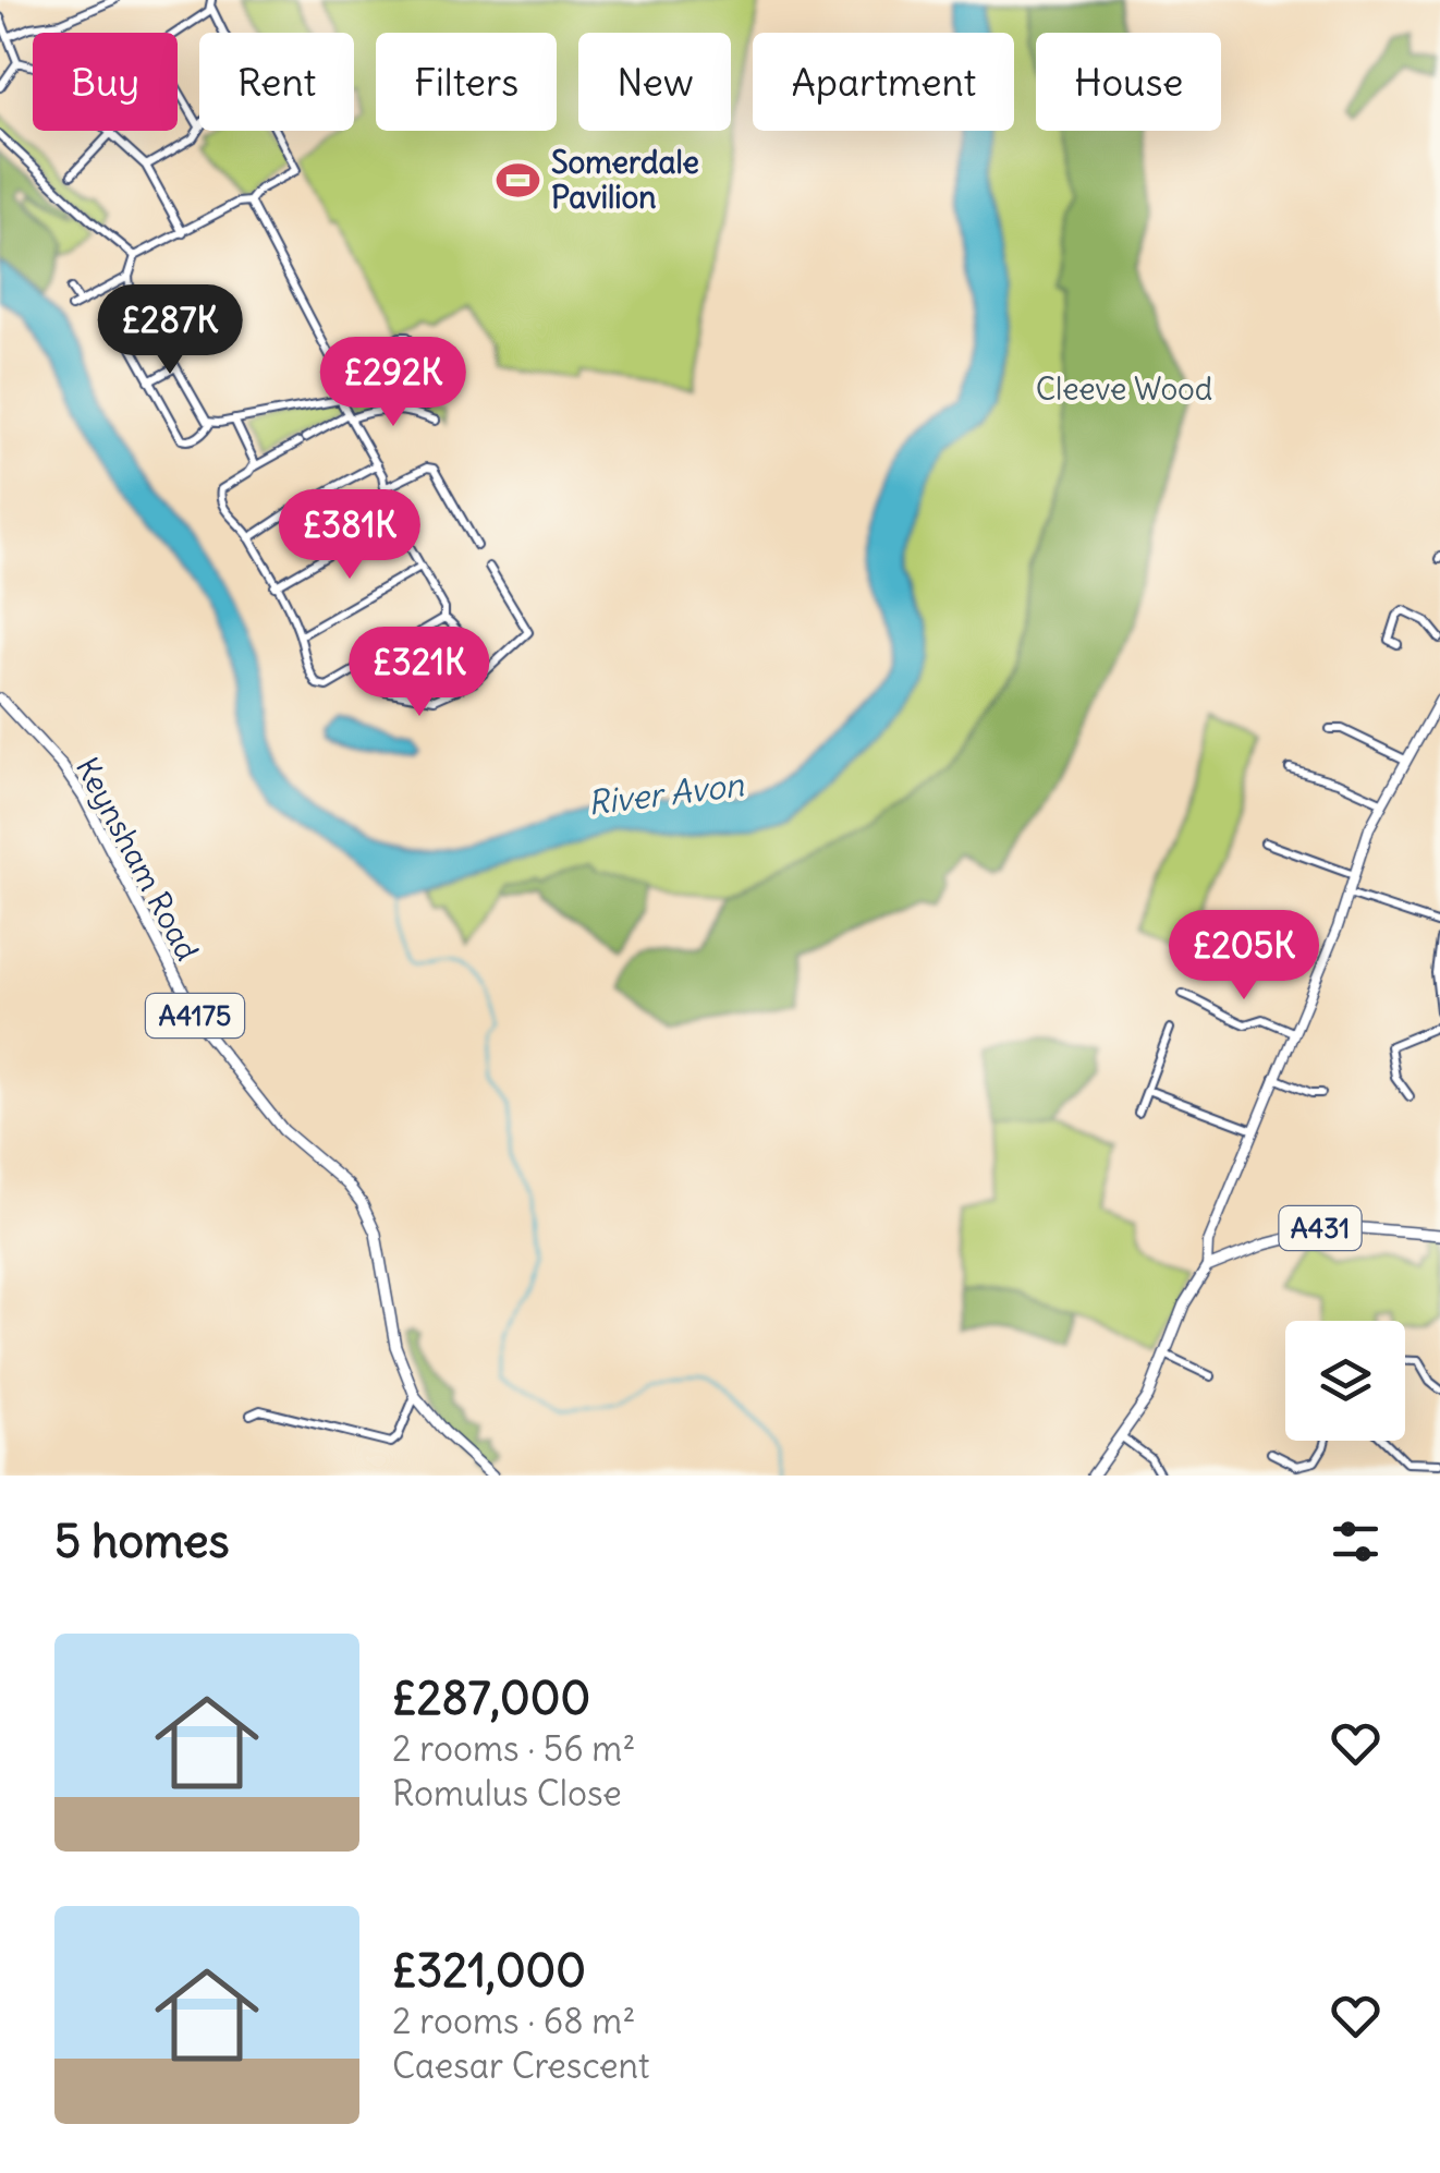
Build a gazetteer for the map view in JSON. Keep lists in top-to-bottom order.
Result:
{
  "streets": {
    "main road": ["Keynsham Road", "A4175", "A431"]
  },
  "water": ["River Avon"],
  "parks": ["Cleeve Wood"],
  "places": {
    "sports": ["Somerdale Pavilion"]
  },
  "page": {
    "chip": [
      "Buy",
      "Rent",
      "Filters",
      "New",
      "Apartment",
      "House"
    ],
    "price": [
      "£287K",
      "£292K",
      "£381K",
      "£321K",
      "£205K"
    ],
    "heading": "5 homes",
    "list": [
      {
        "name": "£287,000",
        "note": "2 rooms · 56 m² · Romulus Close"
      },
      {
        "name": "£321,000",
        "note": "2 rooms · 68 m² · Caesar Crescent"
      }
    ]
  }
}
